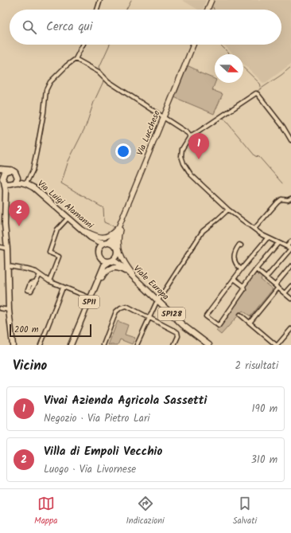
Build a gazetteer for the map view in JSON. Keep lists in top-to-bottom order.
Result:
{
  "streets": {
    "main road": [
      "Via Lucchese",
      "Via Luigi Alamanni",
      "Viale Europa",
      "SP11",
      "SP128"
    ]
  },
  "crossings": [
    ["Via Lucchese", "Via Luigi Alamanni"],
    ["Via Lucchese", "Viale Europa"],
    ["Via Lucchese", "SP11"],
    ["Via Lucchese", "SP128"],
    ["Via Luigi Alamanni", "Viale Europa"],
    ["Via Luigi Alamanni", "SP11"],
    ["Viale Europa", "SP11"],
    ["Viale Europa", "SP128"],
    ["SP11", "SP128"]
  ],
  "scale_bar": "200 m",
  "north": "right",
  "page": {
    "search": "Cerca qui",
    "pins": ["1", "2"],
    "scale": "200 m",
    "heading": ["Vicino", "2 risultati"],
    "list": [
      {
        "mark": "1",
        "name": "Vivai Azienda Agricola Sassetti",
        "note": "Negozio · Via Pietro Lari",
        "value": "190 m"
      },
      {
        "mark": "2",
        "name": "Villa di Empoli Vecchio",
        "note": "Luogo · Via Livornese",
        "value": "310 m"
      }
    ],
    "nav": ["Mappa", "Indicazioni", "Salvati"]
  }
}
